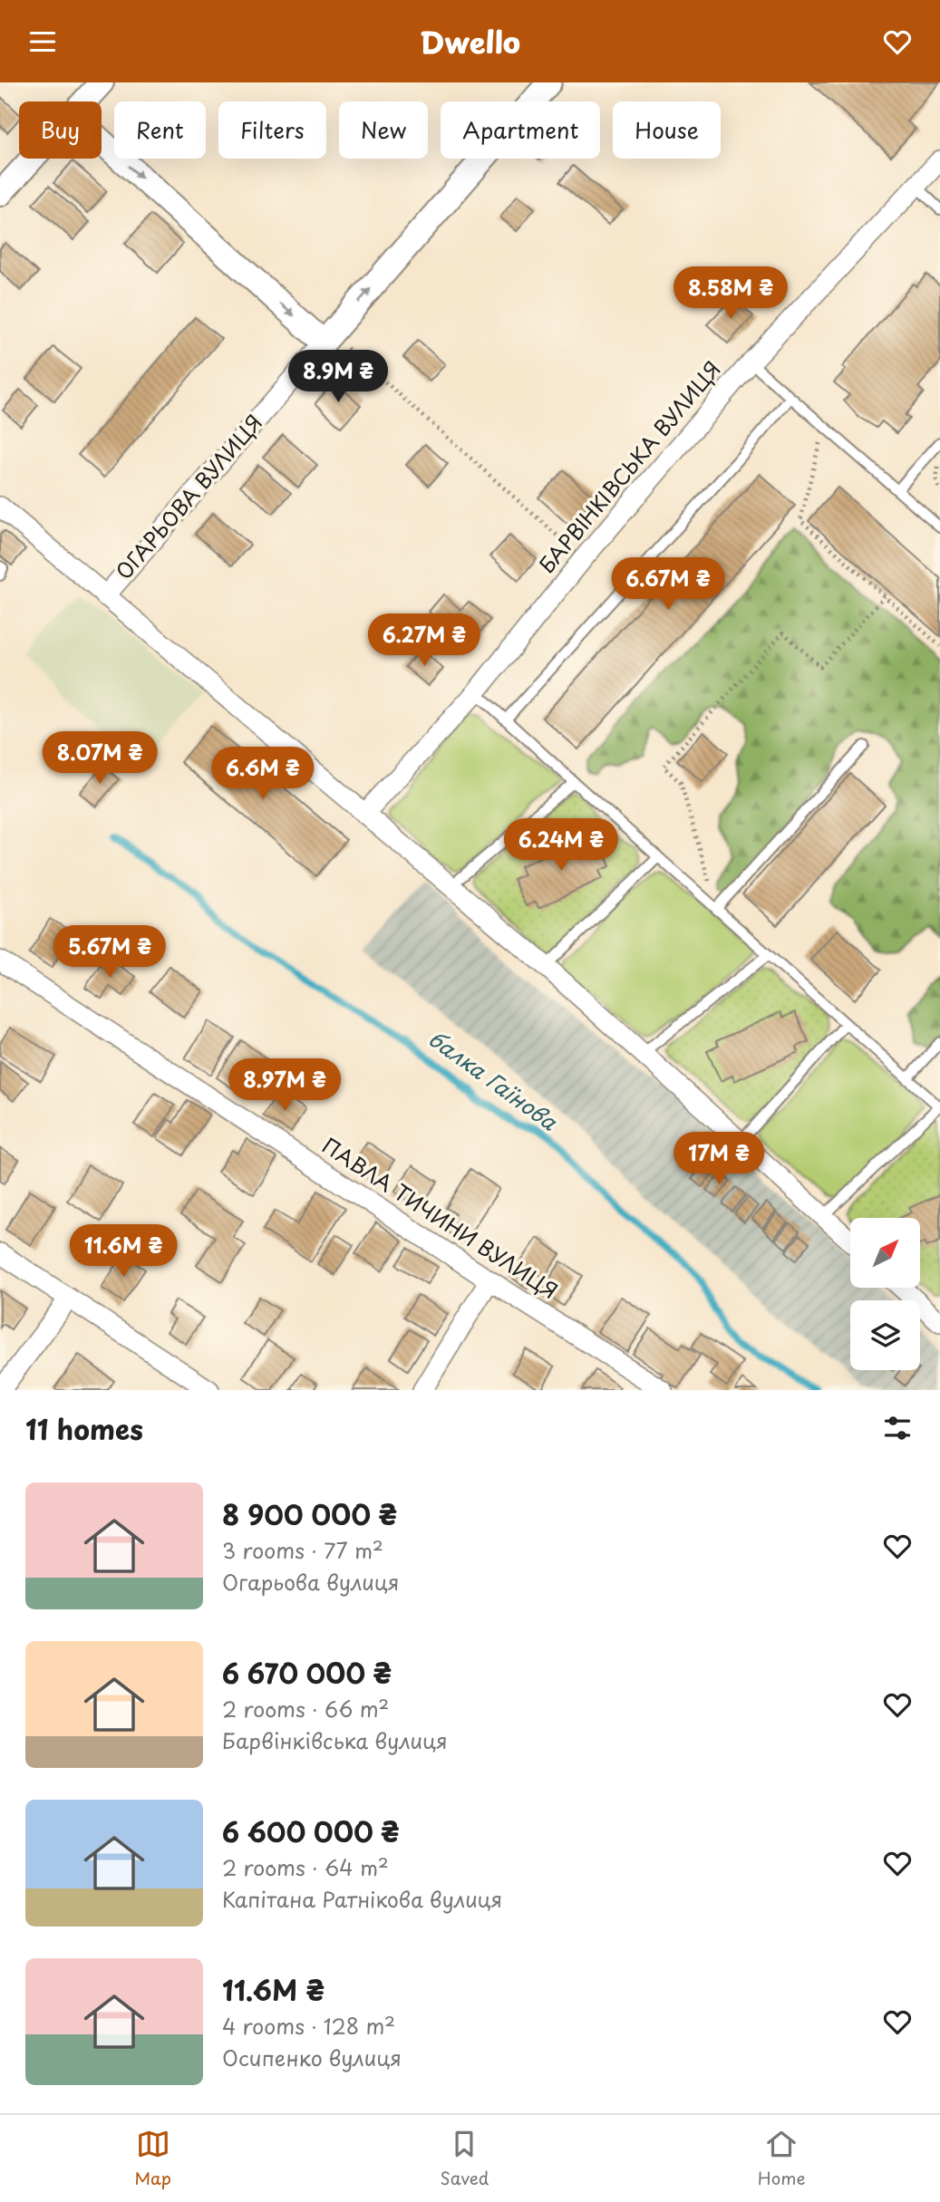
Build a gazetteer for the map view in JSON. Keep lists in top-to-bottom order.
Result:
{
  "streets": {
    "street": ["БАРВІНКІВСЬКА ВУЛИЦЯ", "ОГАРЬОВА ВУЛИЦЯ", "ПАВЛА ТИЧИНИ ВУЛИЦЯ"]
  },
  "one_way": ["ОГАРЬОВА ВУЛИЦЯ"],
  "water": ["балка Гаїнова"],
  "north": "top right",
  "page": {
    "header": "Dwello",
    "chip": [
      "Buy",
      "Rent",
      "Filters",
      "New",
      "Apartment",
      "House"
    ],
    "price": [
      "8.58M ₴",
      "8.9M ₴",
      "6.67M ₴",
      "6.27M ₴",
      "8.07M ₴",
      "6.6M ₴",
      "6.24M ₴",
      "5.67M ₴",
      "8.97M ₴",
      "17M ₴",
      "11.6M ₴"
    ],
    "heading": "11 homes",
    "list": [
      {
        "name": "8 900 000 ₴",
        "note": "3 rooms · 77 m² · Огарьова вулиця"
      },
      {
        "name": "6 670 000 ₴",
        "note": "2 rooms · 66 m² · Барвінківська вулиця"
      },
      {
        "name": "6 600 000 ₴",
        "note": "2 rooms · 64 m² · Капітана Ратнікова вулиця"
      },
      {
        "name": "11.6M ₴",
        "note": "4 rooms · 128 m² · Осипенко вулиця"
      }
    ],
    "tabs": ["Map", "Saved", "Home"]
  }
}
